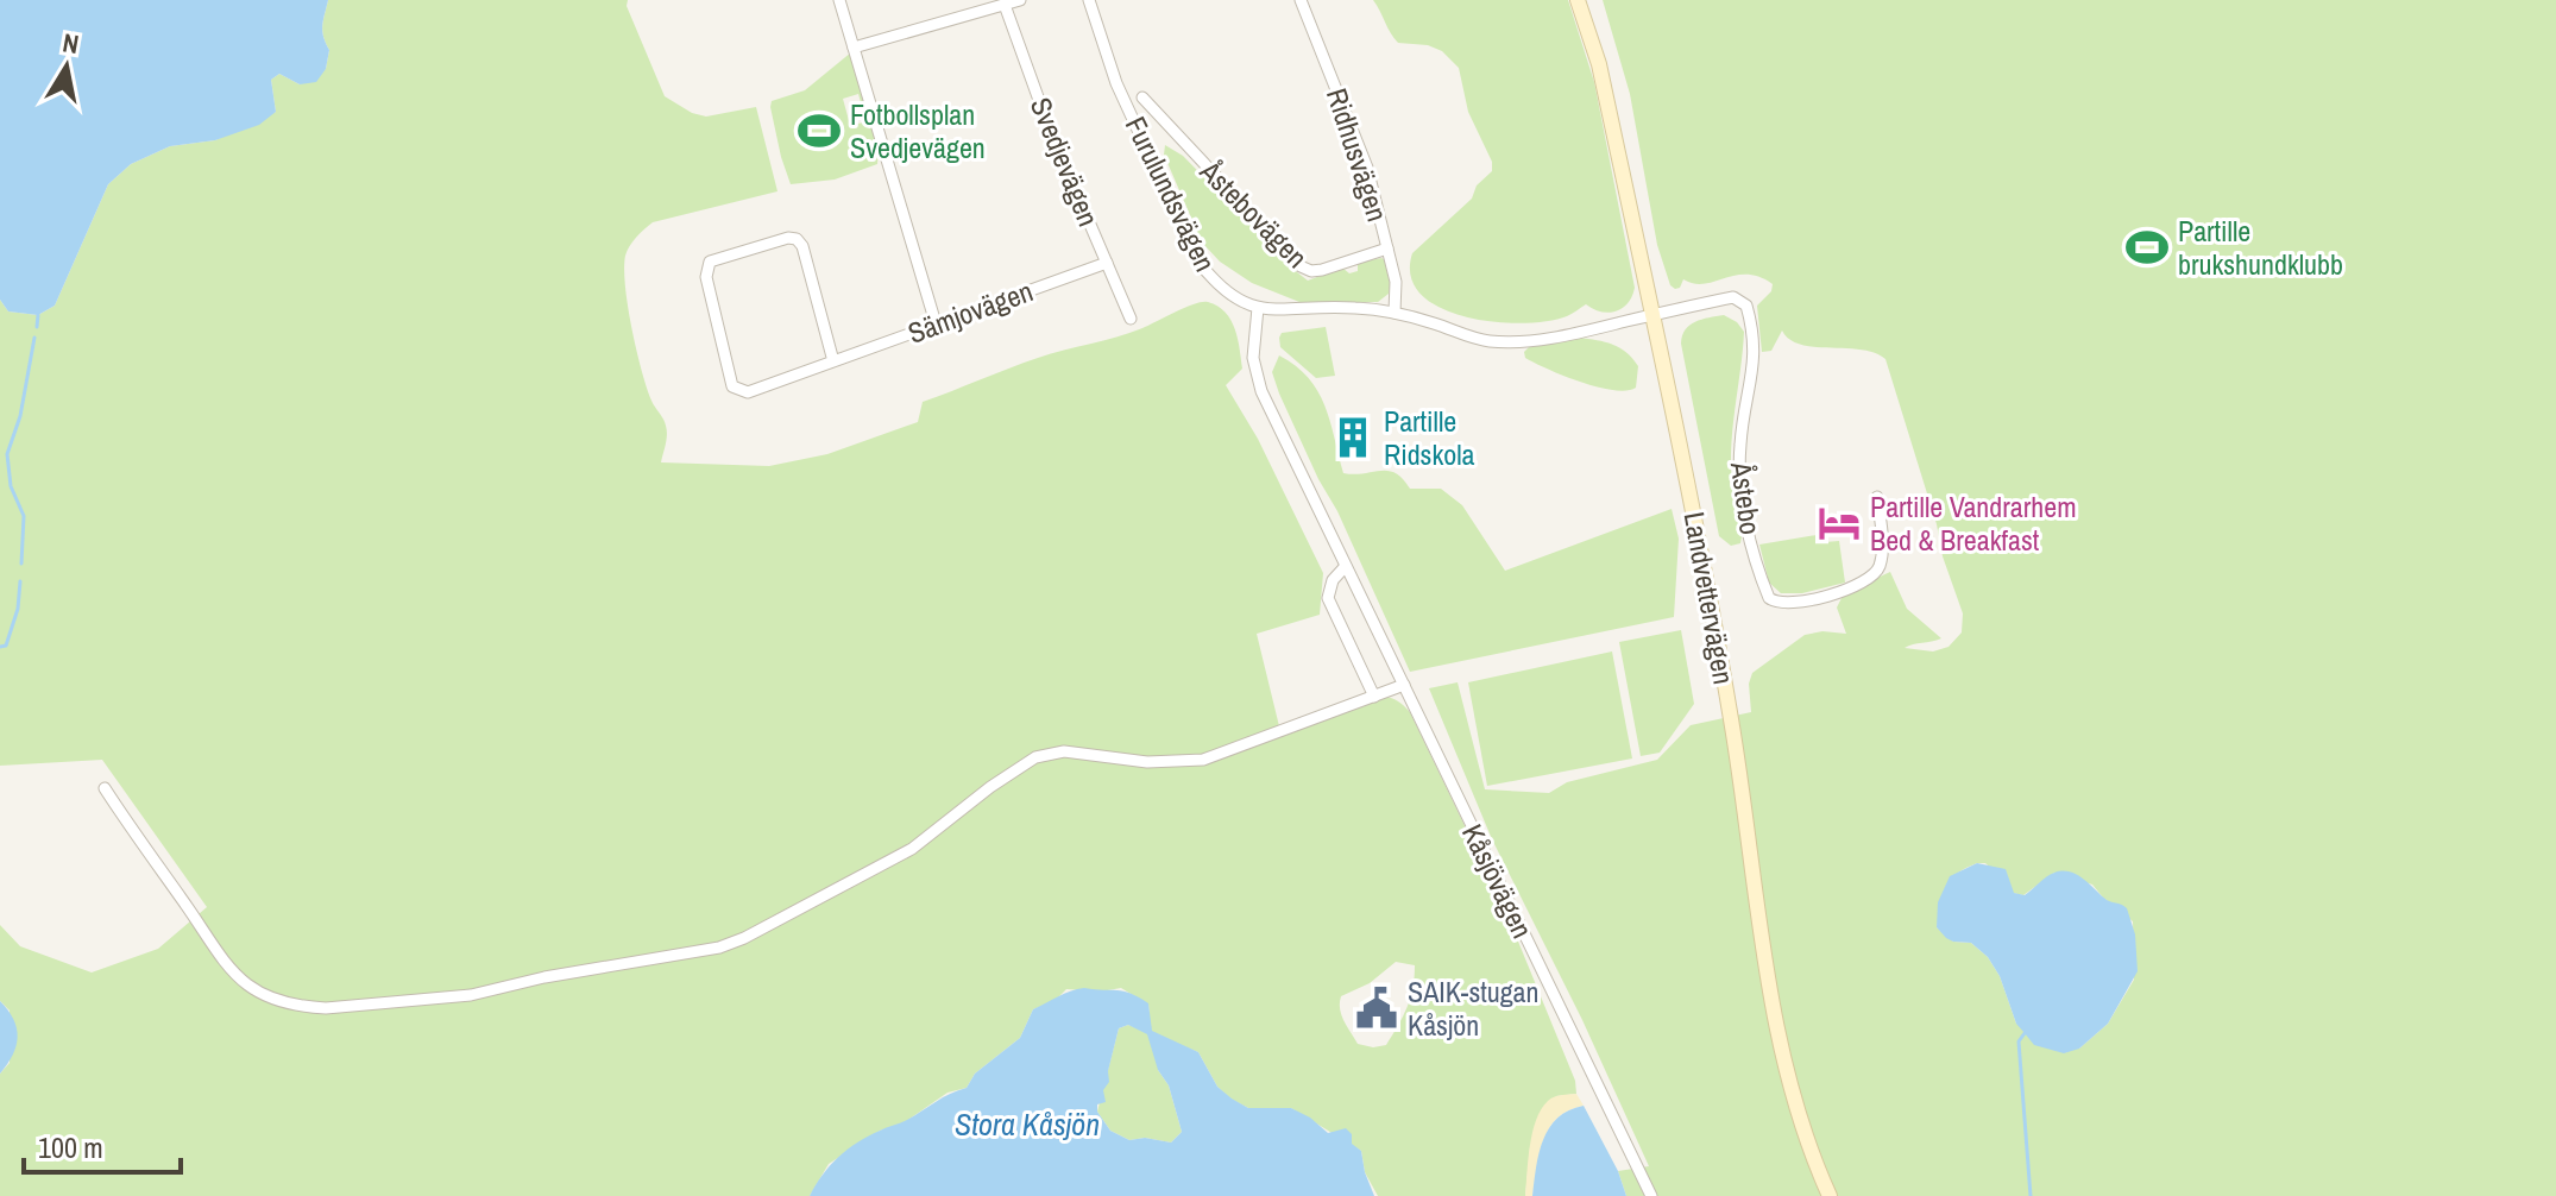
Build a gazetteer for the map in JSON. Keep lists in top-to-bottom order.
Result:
{
  "streets": {
    "street": [
      "Ridhusvägen",
      "Svedjevägen",
      "Furulundsvägen",
      "Åstebovägen",
      "Sämjovägen",
      "Åstebo",
      "Landvettervägen",
      "Kåsjövägen"
    ]
  },
  "crossings": [
    ["Ridhusvägen", "Furulundsvägen"],
    ["Ridhusvägen", "Åstebovägen"],
    ["Svedjevägen", "Sämjovägen"],
    ["Furulundsvägen", "Åstebo"],
    ["Furulundsvägen", "Landvettervägen"],
    ["Furulundsvägen", "Kåsjövägen"],
    ["Åstebo", "Landvettervägen"]
  ],
  "water": ["Stora Kåsjön"],
  "places": {
    "sports": ["Fotbollsplan Svedjevägen", "Partille brukshundklubb"],
    "building": ["Partille Ridskola"],
    "hotel": ["Partille Vandrarhem Bed & Breakfast"],
    "public building": ["SAIK-stugan Kåsjön"]
  },
  "scale_bar": "100 m",
  "north": "top"
}
